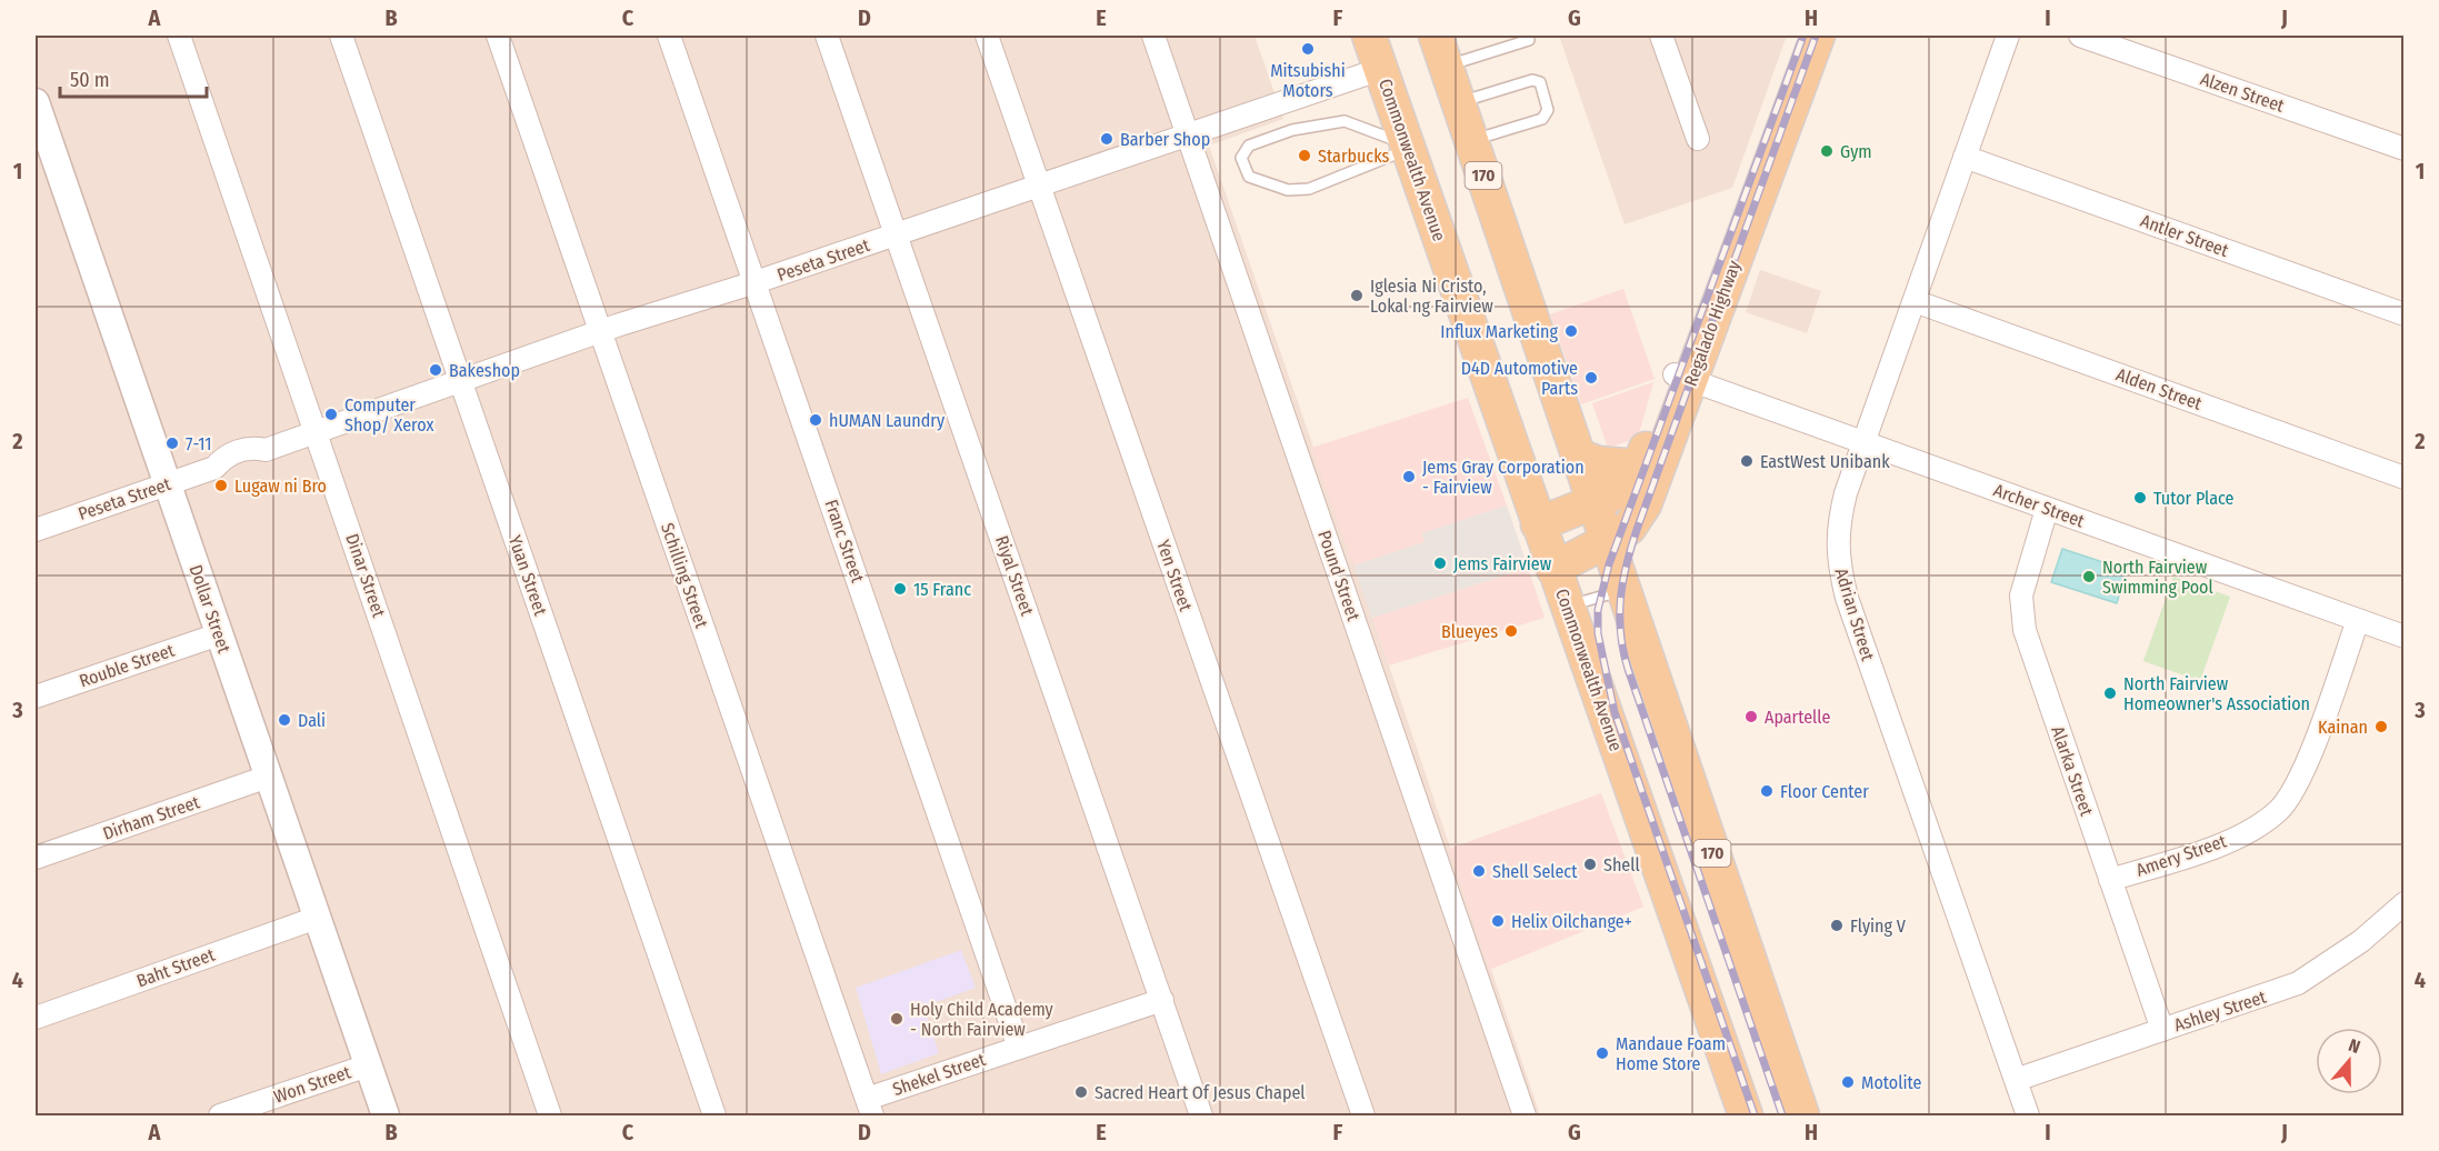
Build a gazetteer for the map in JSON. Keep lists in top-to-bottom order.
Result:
{
  "streets": {
    "main road": ["Commonwealth Avenue", "170", "Regalado Highway"],
    "street": [
      "Alzen Street",
      "Antler Street",
      "Peseta Street",
      "Alden Street",
      "Archer Street",
      "Franc Street",
      "Dinar Street",
      "Yuan Street",
      "Schilling Street",
      "Riyal Street",
      "Yen Street",
      "Pound Street",
      "Dollar Street",
      "Adrian Street",
      "Rouble Street",
      "Alarka Street",
      "Dirham Street",
      "Amery Street",
      "Baht Street",
      "Ashley Street",
      "Shekel Street",
      "Won Street"
    ]
  },
  "crossings": [
    ["Commonwealth Avenue", "Peseta Street"],
    ["Commonwealth Avenue", "Regalado Highway"],
    ["170", "Regalado Highway"],
    ["Antler Street", "Adrian Street"],
    ["Peseta Street", "Franc Street"],
    ["Peseta Street", "Dinar Street"],
    ["Peseta Street", "Yuan Street"],
    ["Peseta Street", "Schilling Street"],
    ["Peseta Street", "Riyal Street"],
    ["Peseta Street", "Yen Street"],
    ["Peseta Street", "Pound Street"],
    ["Peseta Street", "Dollar Street"],
    ["Regalado Highway", "Archer Street"],
    ["Alden Street", "Adrian Street"],
    ["Archer Street", "Adrian Street"],
    ["Archer Street", "Alarka Street"],
    ["Archer Street", "Amery Street"],
    ["Franc Street", "Shekel Street"],
    ["Schilling Street", "Shekel Street"],
    ["Riyal Street", "Shekel Street"],
    ["Dollar Street", "Rouble Street"],
    ["Dollar Street", "Dirham Street"],
    ["Dollar Street", "Baht Street"],
    ["Dollar Street", "Won Street"],
    ["Adrian Street", "Ashley Street"],
    ["Alarka Street", "Amery Street"],
    ["Alarka Street", "Ashley Street"]
  ],
  "places": [
    "Mitsubishi Motors",
    "Barber Shop",
    "Gym",
    "Starbucks",
    "Iglesia Ni Cristo, Lokal ng Fairview",
    "Influx Marketing",
    "Bakeshop",
    "D4D Automotive Parts",
    "Computer Shop/ Xerox",
    "hUMAN Laundry",
    "7-11",
    "EastWest Unibank",
    "Jems Gray Corporation - Fairview",
    "Lugaw ni Bro",
    "Tutor Place",
    "Jems Fairview",
    "North Fairview Swimming Pool",
    "15 Franc",
    "Blueyes",
    "North Fairview Homeowner's Association",
    "Apartelle",
    "Dali",
    "Kainan",
    "Floor Center",
    "Shell",
    "Shell Select",
    "Helix Oilchange+",
    "Flying V",
    "Holy Child Academy - North Fairview",
    "Mandaue Foam Home Store",
    "Motolite",
    "Sacred Heart Of Jesus Chapel"
  ],
  "scale_bar": "50 m",
  "north": "top",
  "grid": {
    "columns": [
      "A",
      "B",
      "C",
      "D",
      "E",
      "F",
      "G",
      "H",
      "I",
      "J"
    ],
    "rows": [
      "1",
      "2",
      "3",
      "4"
    ]
  }
}
